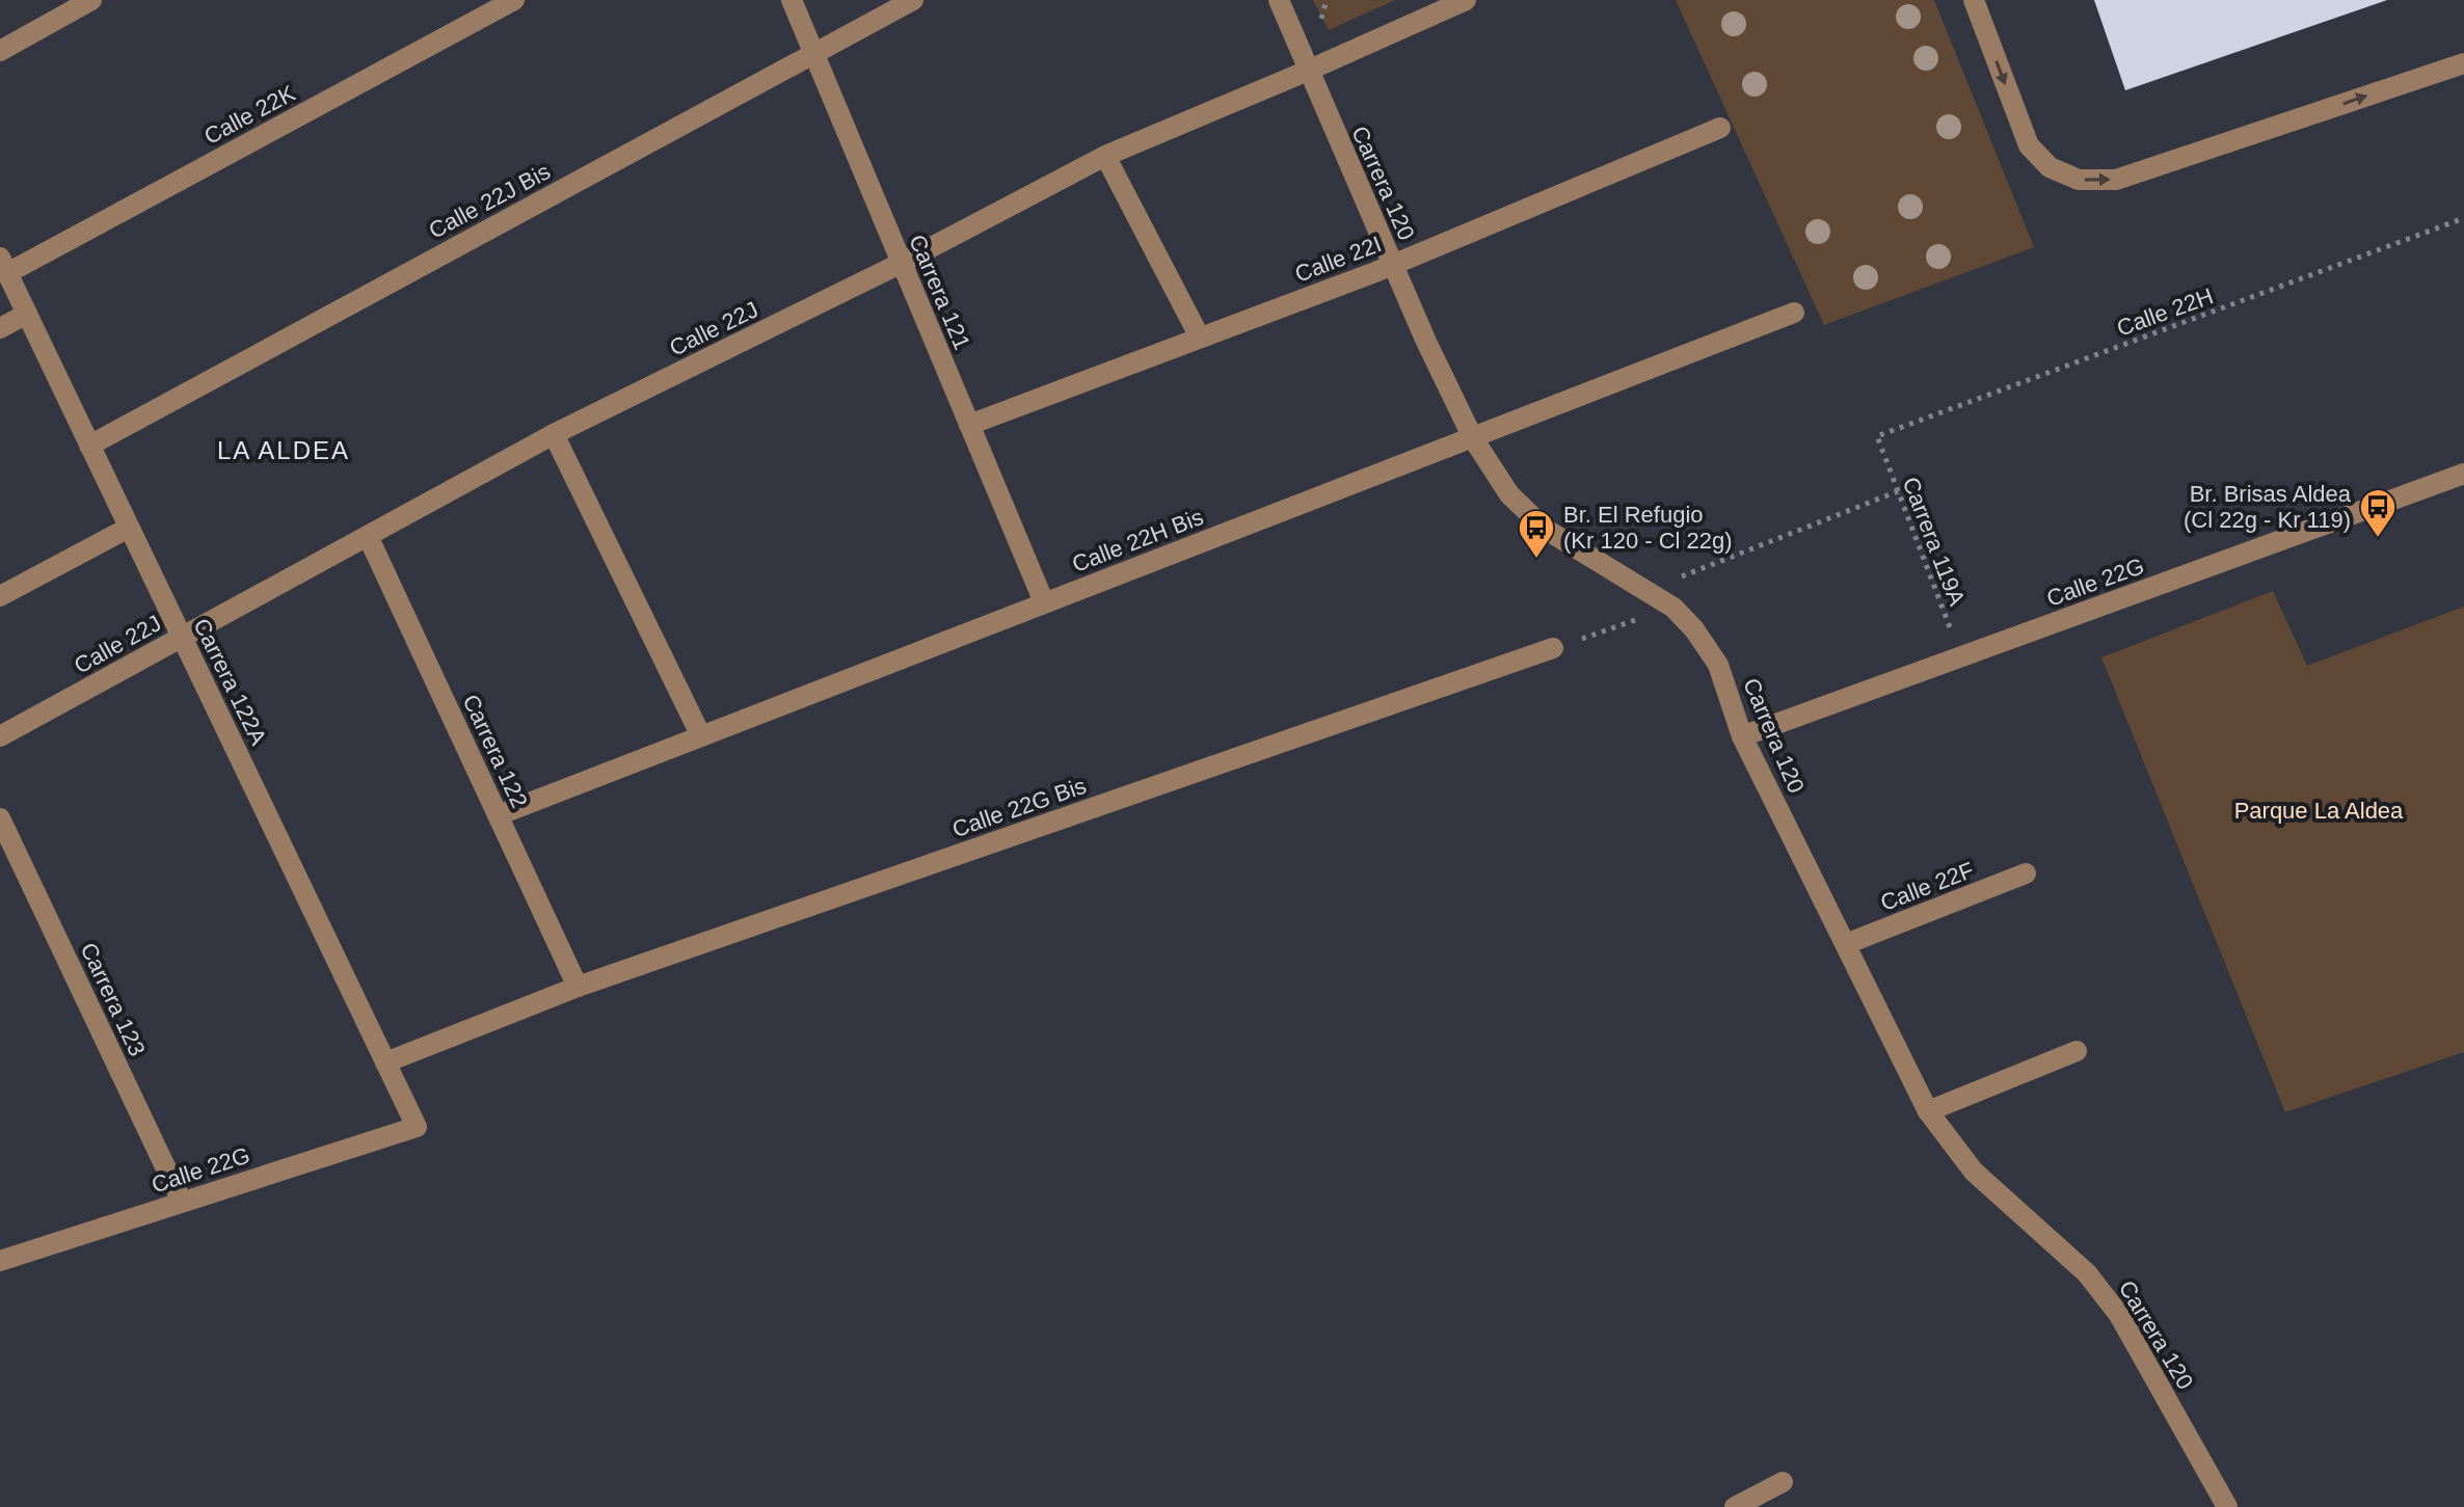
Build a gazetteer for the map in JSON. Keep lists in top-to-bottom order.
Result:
{
  "streets": {
    "street": [
      "Calle 22K",
      "Carrera 120",
      "Calle 22J Bis",
      "Calle 22I",
      "Carrera 121",
      "Calle 22J",
      "Calle 22H Bis",
      "Calle 22G",
      "Carrera 122A",
      "Carrera 122",
      "Calle 22G Bis",
      "Calle 22F",
      "Carrera 123"
    ],
    "path": ["Calle 22H", "Carrera 119A"]
  },
  "crossings": [
    ["Calle 22K", "Carrera 122A"],
    ["Carrera 120", "Calle 22I"],
    ["Carrera 120", "Calle 22J"],
    ["Carrera 120", "Calle 22H Bis"],
    ["Carrera 120", "Calle 22G"],
    ["Carrera 120", "Calle 22F"],
    ["Calle 22J Bis", "Carrera 121"],
    ["Calle 22J Bis", "Carrera 122A"],
    ["Calle 22I", "Carrera 121"],
    ["Carrera 121", "Calle 22J"],
    ["Carrera 121", "Calle 22H Bis"],
    ["Calle 22H", "Carrera 119A"],
    ["Calle 22J", "Carrera 122A"],
    ["Calle 22J", "Carrera 122"],
    ["Calle 22H Bis", "Carrera 122"],
    ["Carrera 119A", "Calle 22G"],
    ["Calle 22G", "Carrera 122A"],
    ["Calle 22G", "Carrera 123"],
    ["Carrera 122A", "Calle 22G Bis"],
    ["Carrera 122", "Calle 22G Bis"]
  ],
  "districts": ["LA ALDEA"],
  "parks": ["Parque La Aldea"],
  "places": {
    "bus stop": ["Br. Brisas Aldea (Cl 22g - Kr 119)", "Br. El Refugio (Kr 120 - Cl 22g)"]
  }
}
